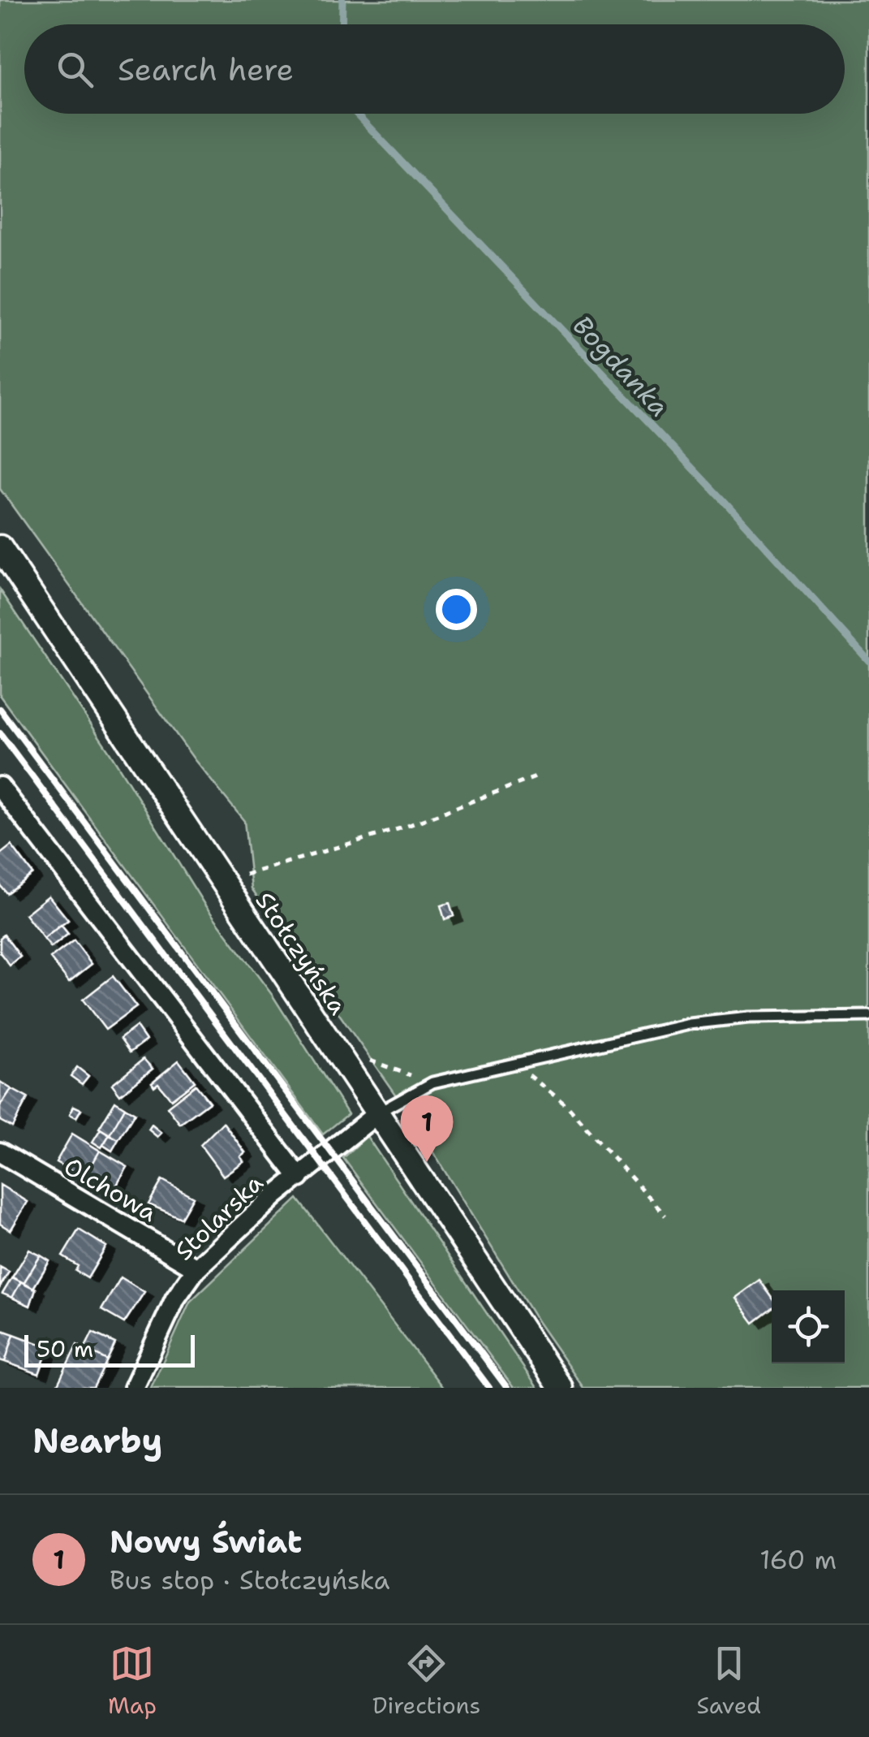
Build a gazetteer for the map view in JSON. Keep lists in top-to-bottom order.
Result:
{
  "streets": {
    "street": ["Stołczyńska", "Olchowa", "Stolarska"]
  },
  "crossings": [
    ["Stołczyńska", "Stolarska"],
    ["Olchowa", "Stolarska"]
  ],
  "water": ["Bogdanka"],
  "scale_bar": "50 m",
  "page": {
    "search": "Search here",
    "pins": "1",
    "scale": "50 m",
    "heading": "Nearby",
    "list": [
      {
        "mark": "1",
        "name": "Nowy Świat",
        "note": "Bus stop · Stołczyńska",
        "value": "160 m"
      }
    ],
    "nav": ["Map", "Directions", "Saved"]
  }
}
